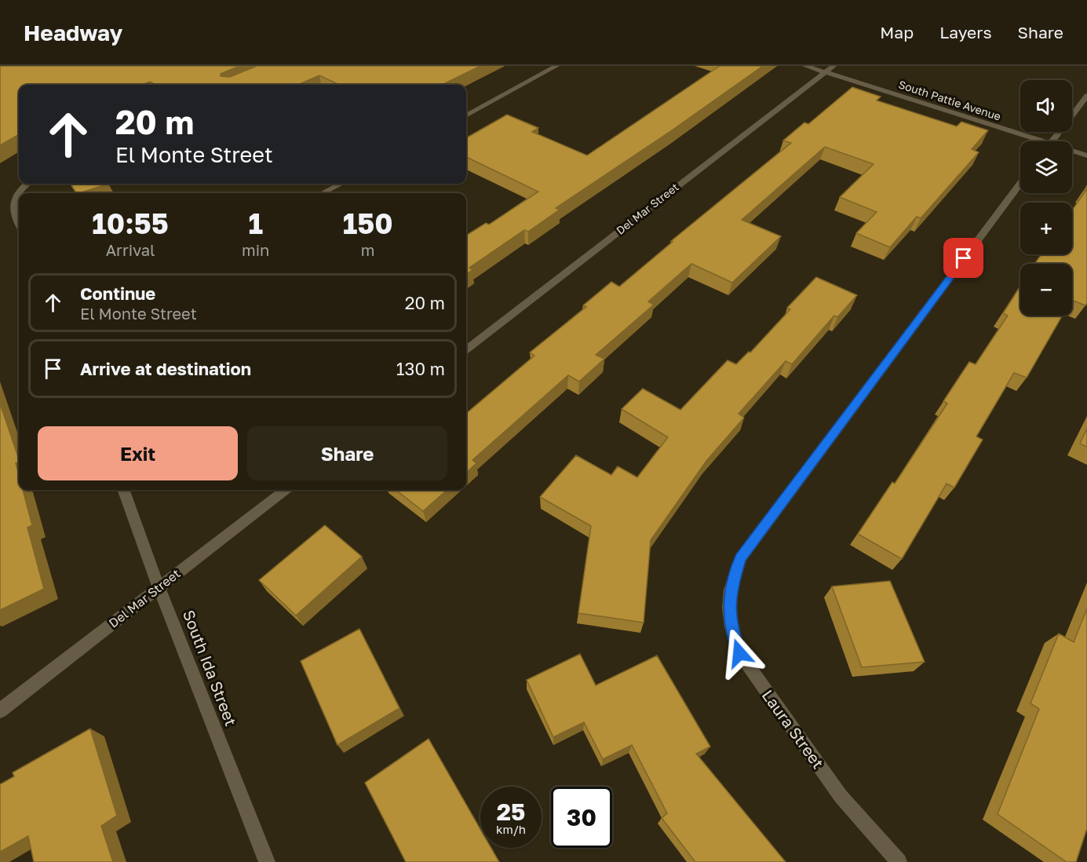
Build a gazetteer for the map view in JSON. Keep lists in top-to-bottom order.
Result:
{
  "streets": {
    "street": [
      "South Pattie Avenue",
      "Del Mar Street",
      "South Ida Street",
      "Laura Street"
    ]
  },
  "crossings": [
    ["South Pattie Avenue", "Del Mar Street"],
    ["Del Mar Street", "South Ida Street"]
  ],
  "page": {
    "header": "Headway",
    "nav": ["Map", "Layers", "Share"],
    "map_buttons": ["+", "−"],
    "turn": ["20 m", "El Monte Street"],
    "eta": [
      "10:55",
      "Arrival",
      "1",
      "min",
      "150",
      "m"
    ],
    "list": [
      {
        "name": "Continue",
        "note": "El Monte Street",
        "value": "20 m"
      },
      {
        "name": "Arrive at destination",
        "value": "130 m"
      }
    ],
    "buttons": ["Exit", "Share"],
    "speed": "25 km/h",
    "limit": "30"
  }
}
